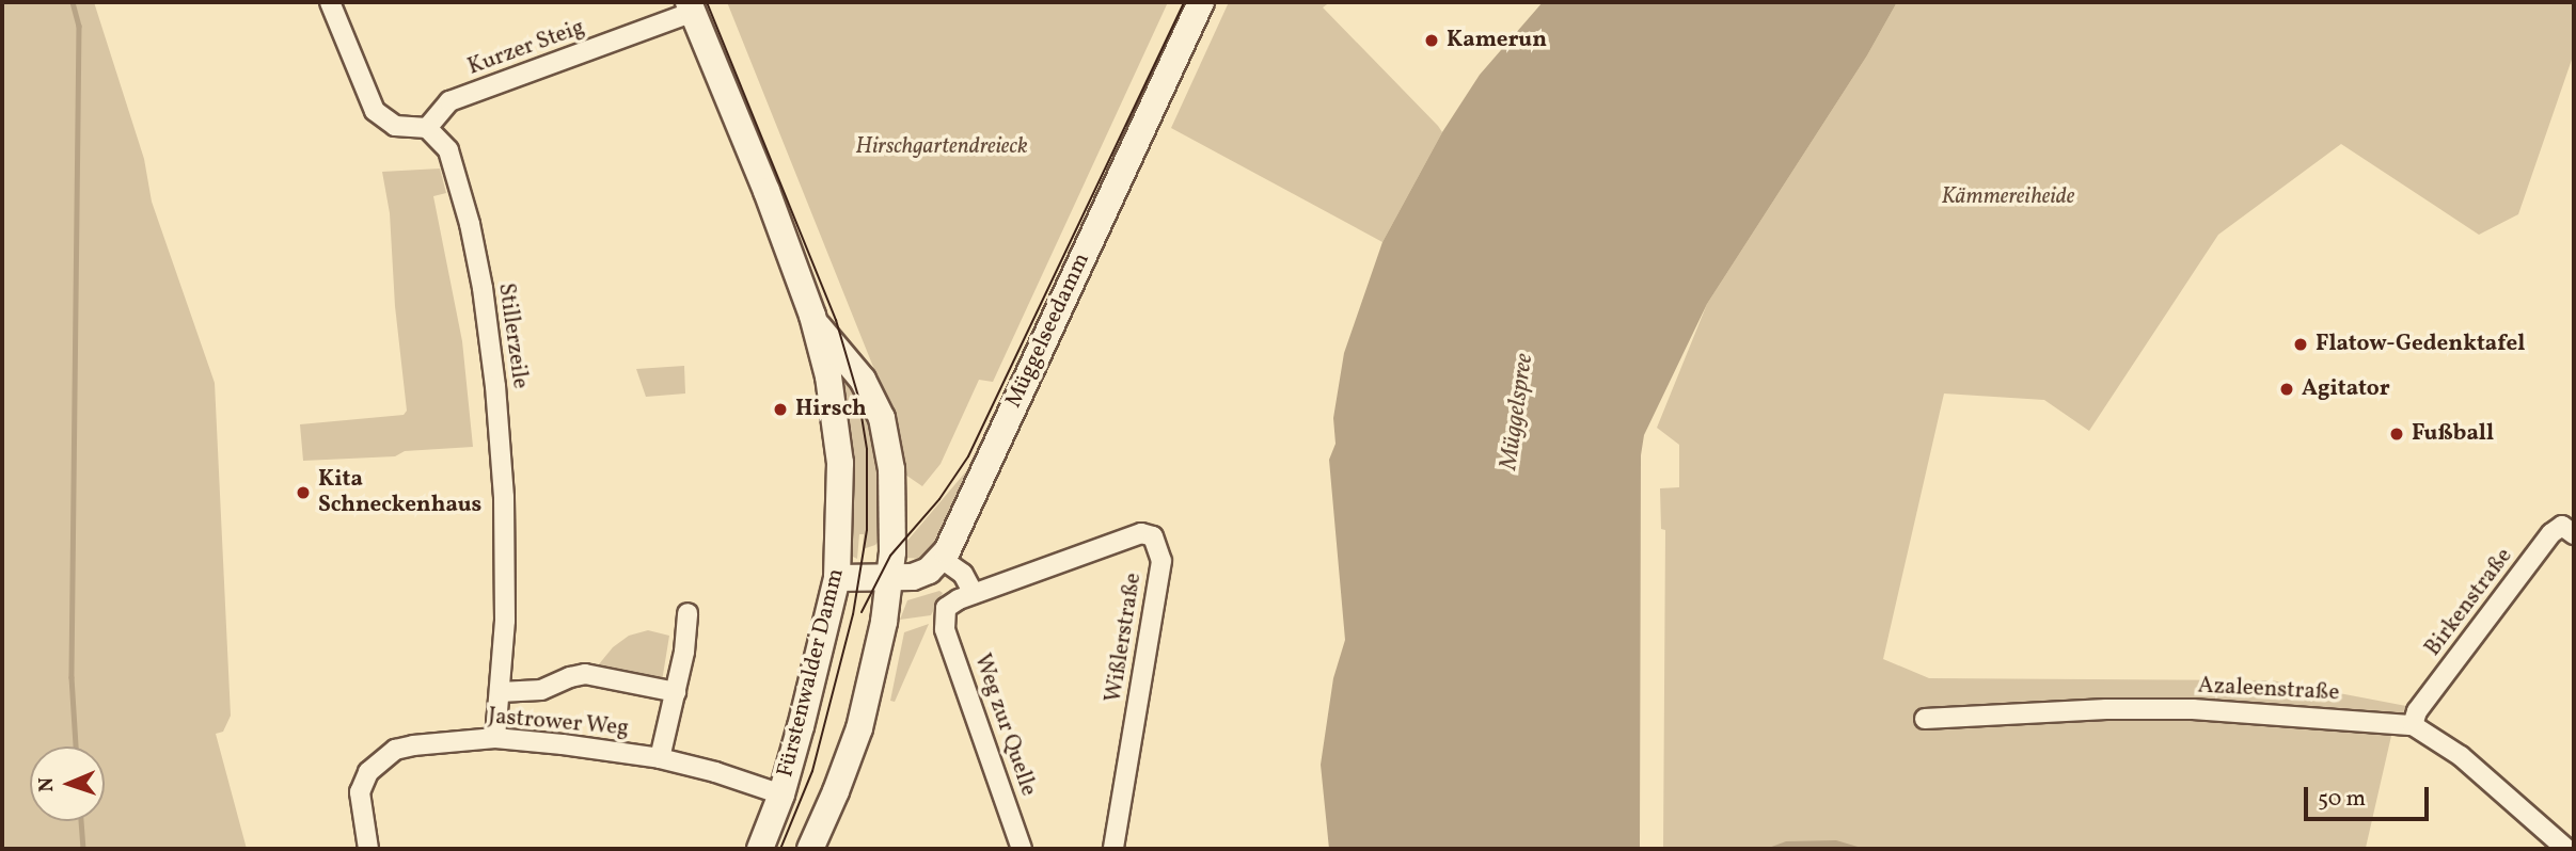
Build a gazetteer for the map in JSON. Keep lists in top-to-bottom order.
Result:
{
  "streets": {
    "main road": ["Müggelseedamm", "Fürstenwalder Damm"],
    "street": [
      "Kurzer Steig",
      "Stillerzeile",
      "Birkenstraße",
      "Wißlerstraße",
      "Azaleenstraße",
      "Jastrower Weg",
      "Weg zur Quelle"
    ]
  },
  "crossings": [
    ["Kurzer Steig", "Stillerzeile"],
    ["Kurzer Steig", "Fürstenwalder Damm"],
    ["Stillerzeile", "Jastrower Weg"],
    ["Birkenstraße", "Azaleenstraße"],
    ["Wißlerstraße", "Weg zur Quelle"],
    ["Fürstenwalder Damm", "Jastrower Weg"]
  ],
  "water": ["Müggelspree"],
  "parks": ["Hirschgartendreieck", "Kämmereiheide"],
  "places": [
    "Kamerun",
    "Flatow-Gedenktafel",
    "Agitator",
    "Hirsch",
    "Fußball",
    "Kita Schneckenhaus"
  ],
  "scale_bar": "50 m",
  "north": "left"
}
